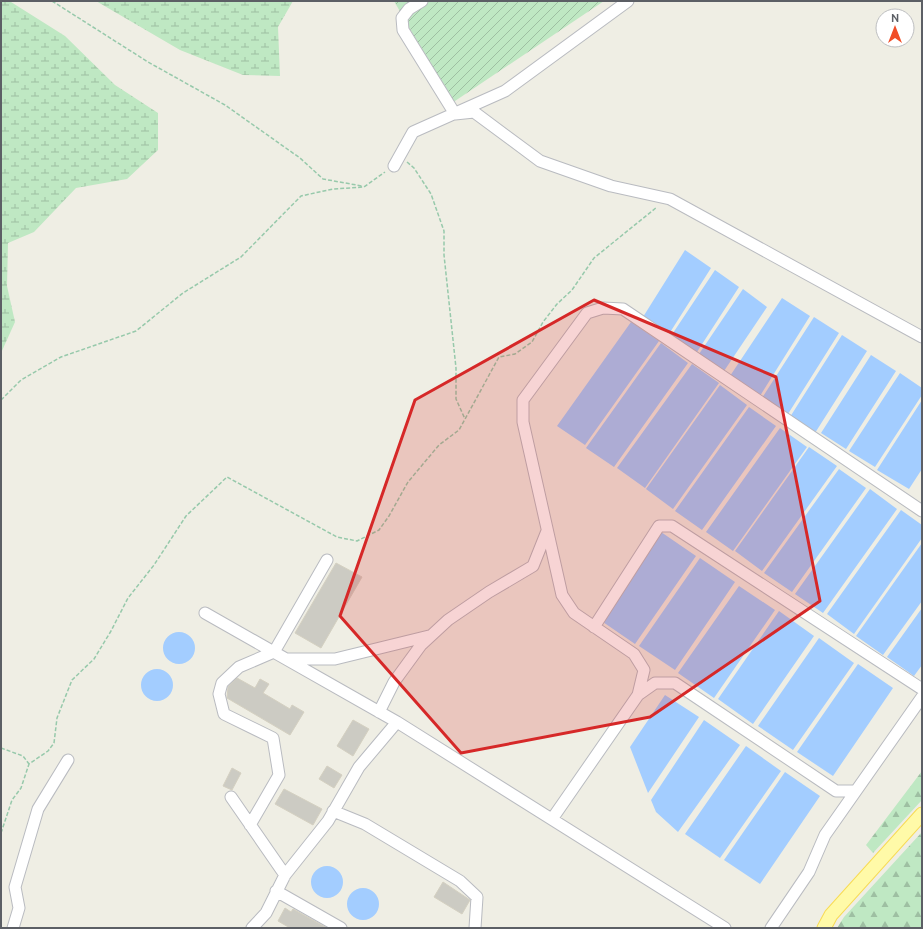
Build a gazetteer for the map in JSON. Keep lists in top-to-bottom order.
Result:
{
  "north": "top"
}
